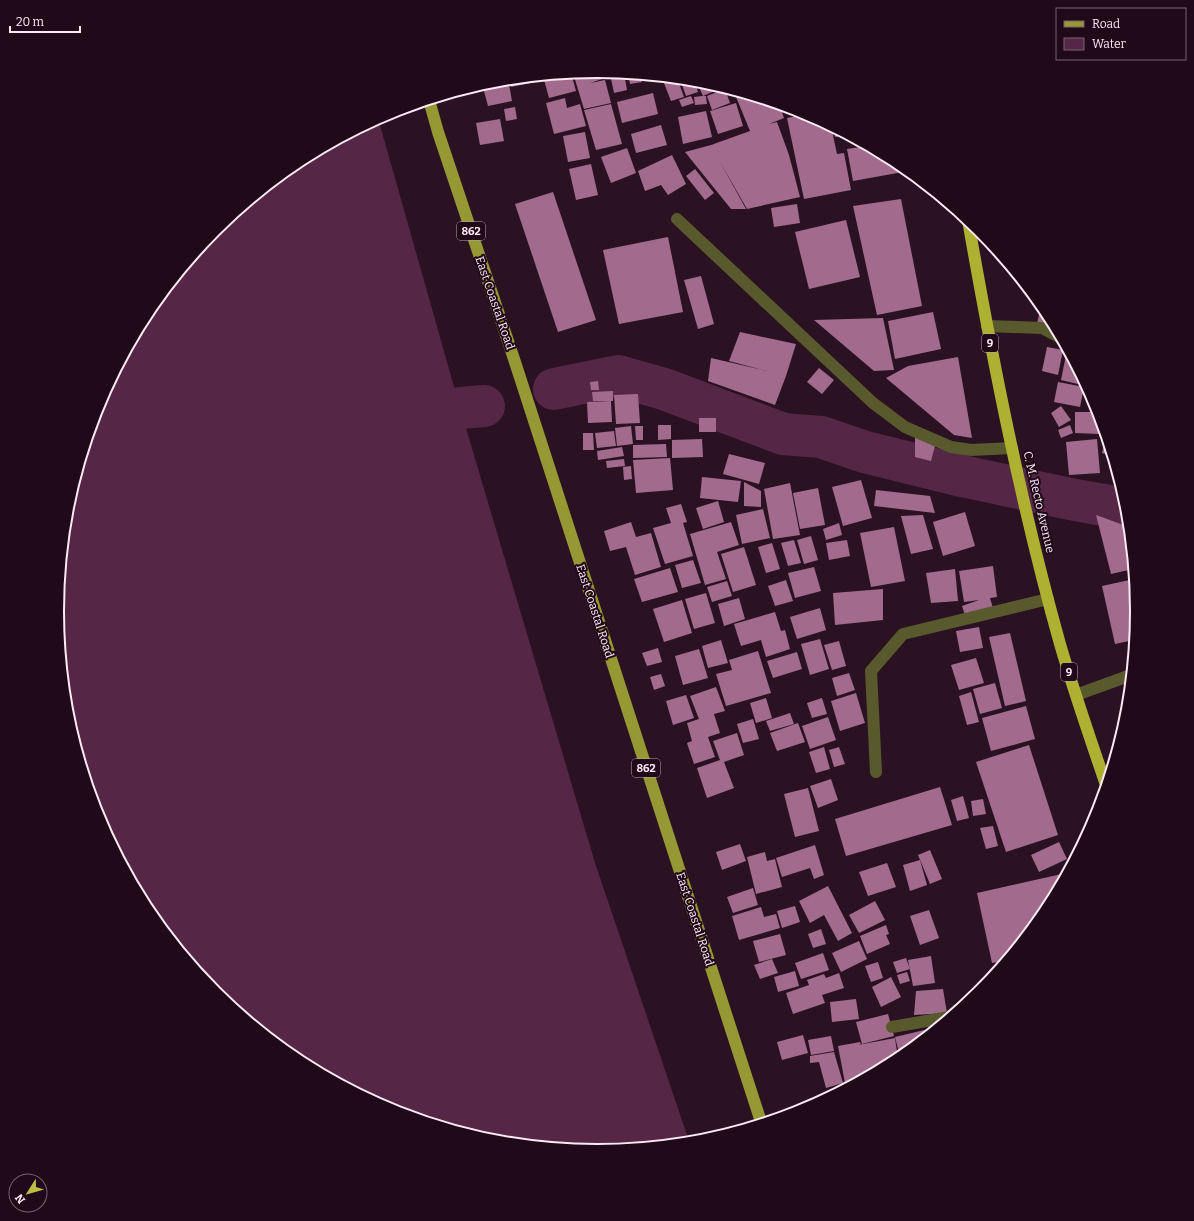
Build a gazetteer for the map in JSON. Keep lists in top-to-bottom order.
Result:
{
  "streets": {
    "highway": ["9", "C. M. Recto Avenue"],
    "main road": ["862", "East Coastal Road"]
  },
  "legend": ["Road", "Water"],
  "scale_bar": "20 m",
  "north": "bottom left"
}
